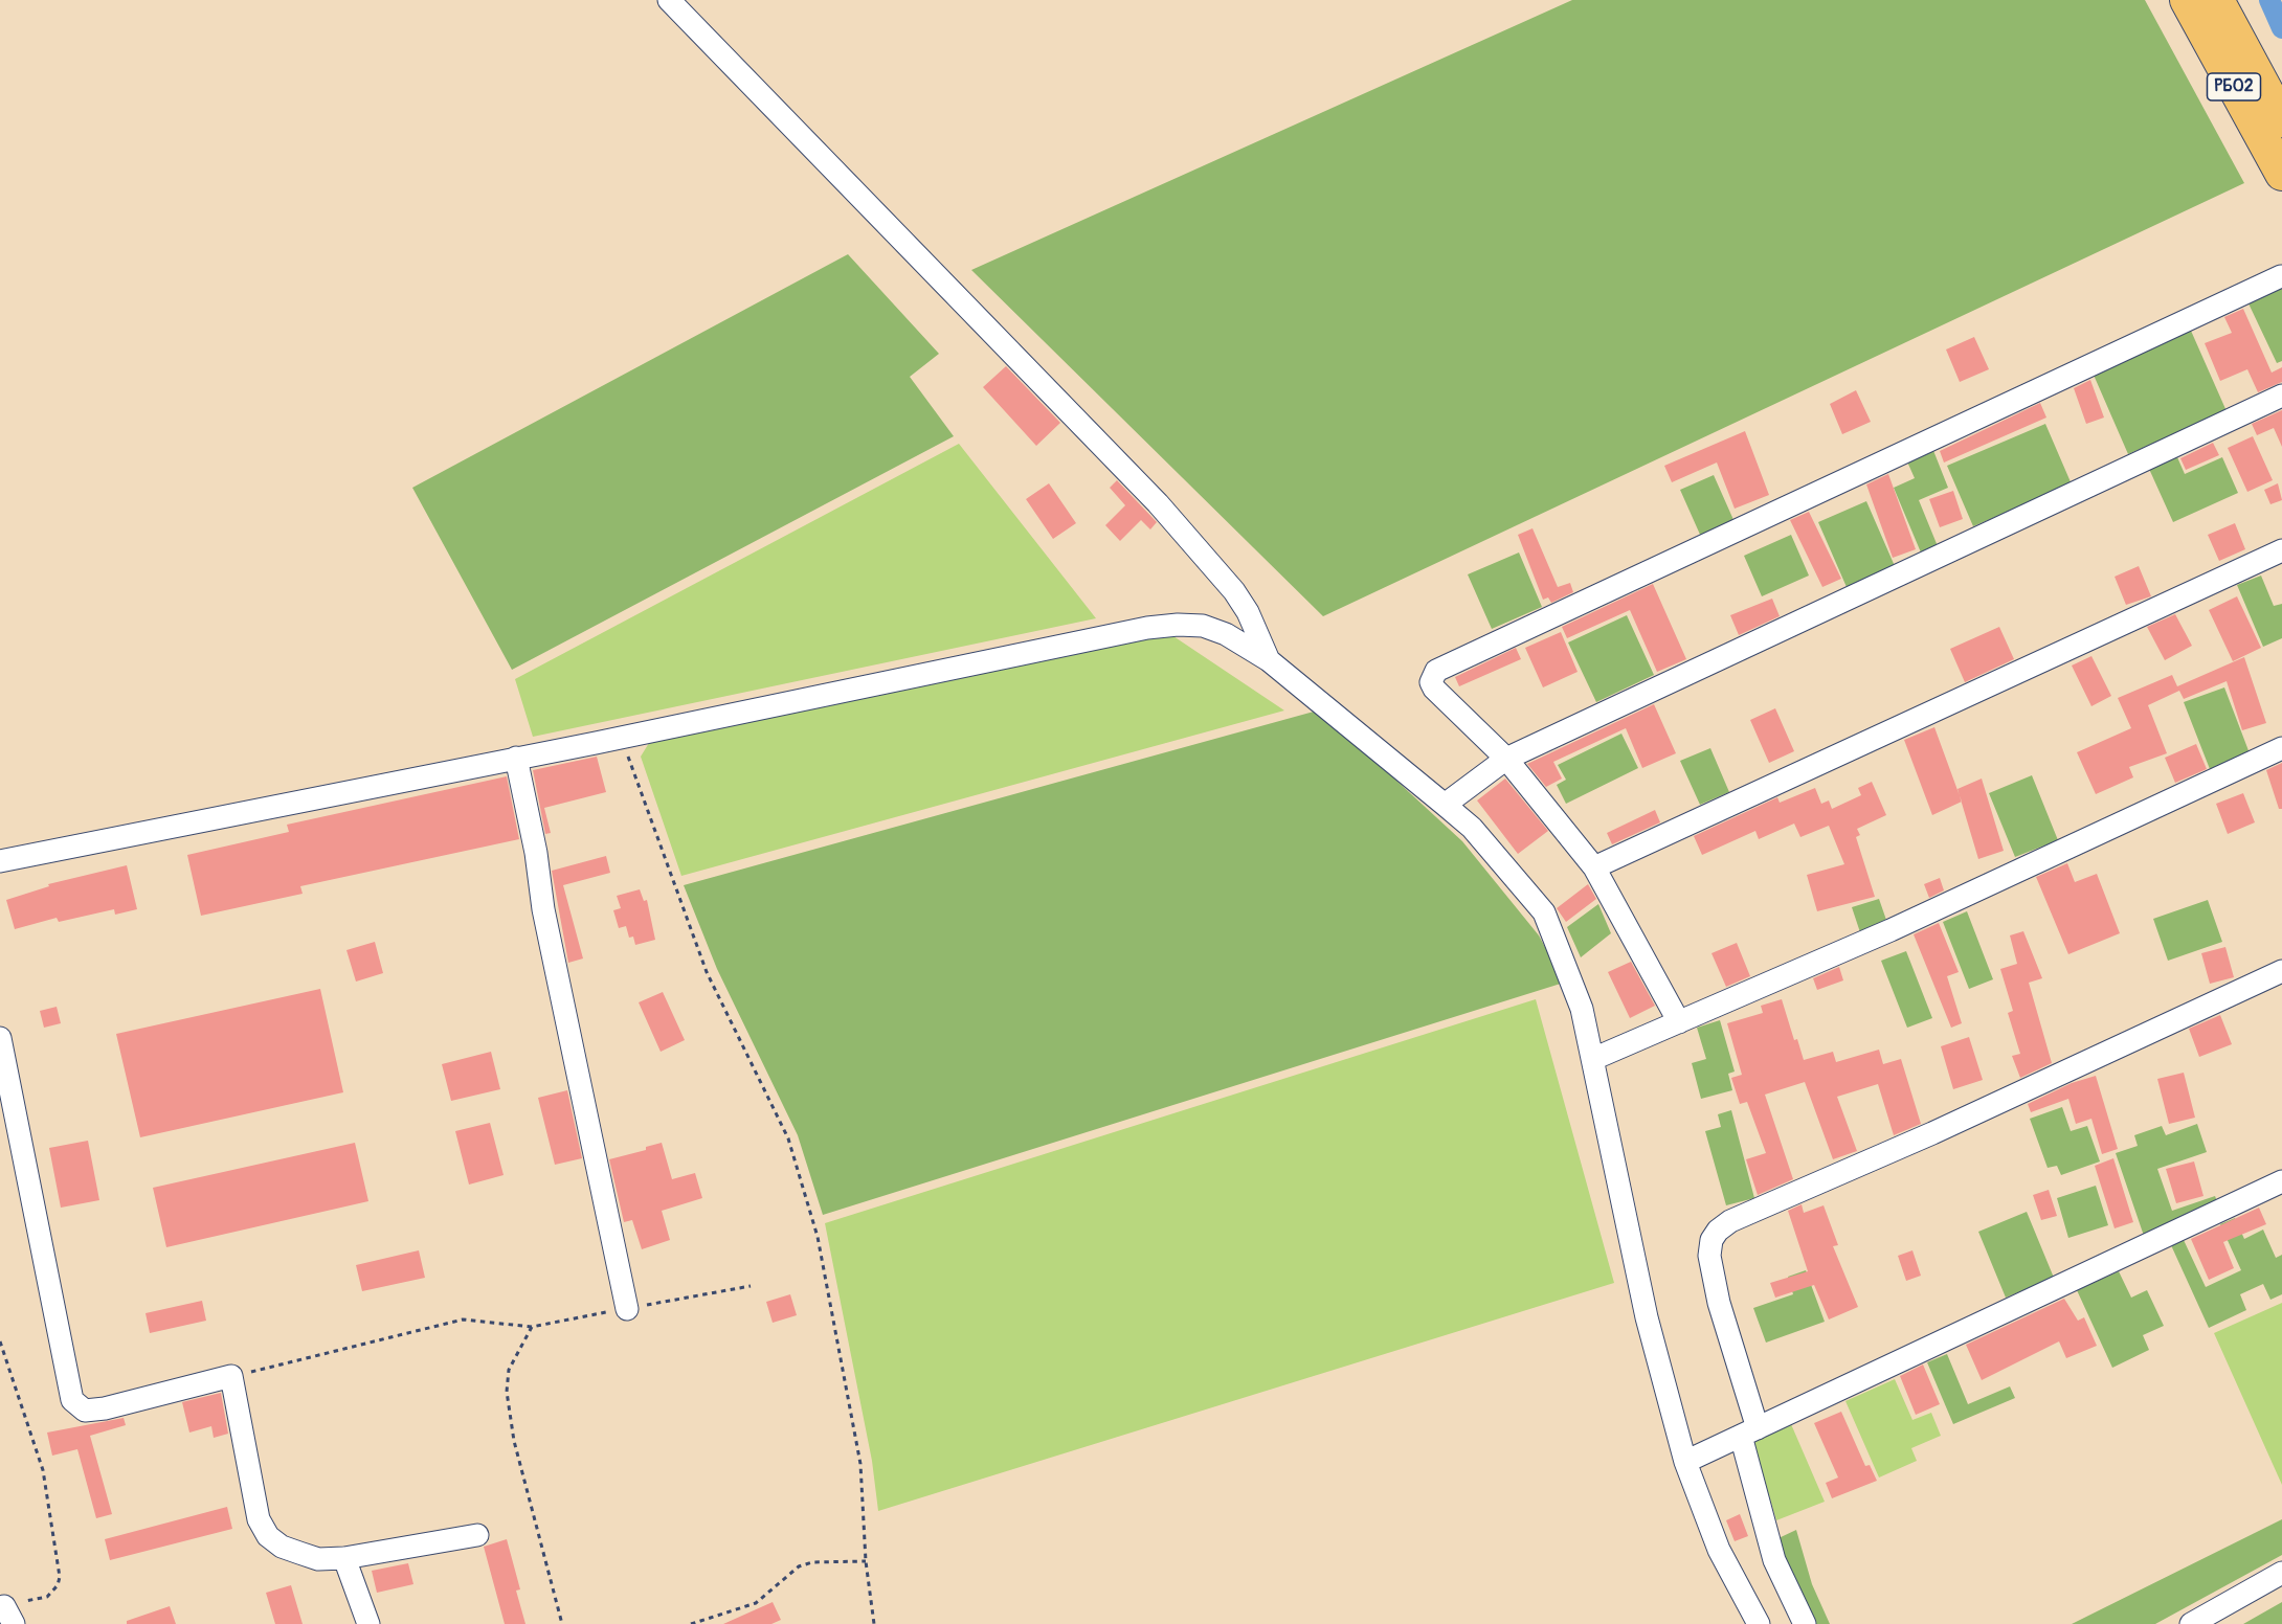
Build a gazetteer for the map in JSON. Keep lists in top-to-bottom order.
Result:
{
  "streets": {
    "highway": ["РБ02"]
  }
}
